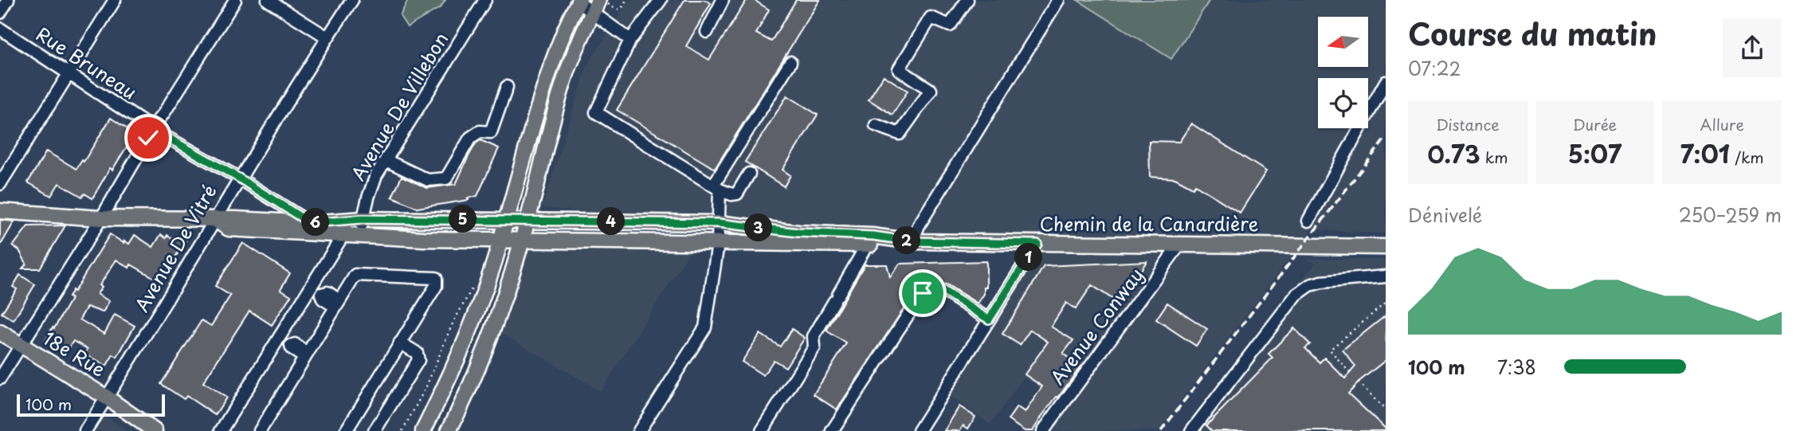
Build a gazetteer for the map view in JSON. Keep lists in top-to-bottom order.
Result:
{
  "streets": {
    "main road": ["Chemin de la Canardière", "18e Rue"],
    "street": [
      "Rue Bruneau",
      "Avenue De Villebon",
      "Avenue De Vitré",
      "Avenue Conway"
    ]
  },
  "crossings": [
    ["Rue Bruneau", "Chemin de la Canardière"],
    ["Rue Bruneau", "Avenue De Vitré"],
    ["Avenue De Villebon", "Chemin de la Canardière"],
    ["Chemin de la Canardière", "Avenue De Vitré"],
    ["Chemin de la Canardière", "Avenue Conway"],
    ["Avenue De Vitré", "18e Rue"]
  ],
  "scale_bar": "100 m",
  "north": "left",
  "page": {
    "heading": ["Course du matin", "07:22"],
    "stats": [
      ["Distance", "0.73 km"],
      ["Durée", "5:07"],
      ["Allure", "7:01 /km"]
    ],
    "chart": ["Dénivelé", "250–259 m"],
    "pins": [
      "5",
      "4",
      "6",
      "3",
      "2",
      "1"
    ],
    "list": [
      {
        "name": "100 m",
        "note": "7:38"
      }
    ],
    "scale": "100 m"
  }
}
